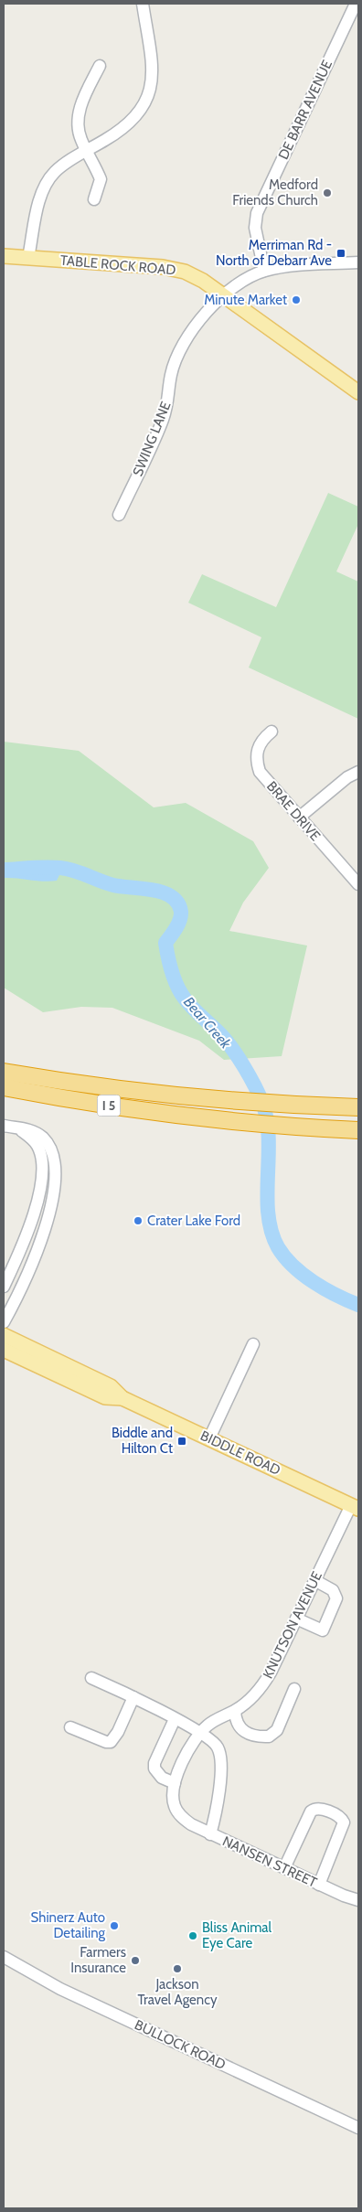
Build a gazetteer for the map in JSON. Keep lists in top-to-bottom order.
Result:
{
  "streets": {
    "highway": ["I 5"],
    "main road": ["TABLE ROCK ROAD", "BIDDLE ROAD"],
    "street": [
      "DE BARR AVENUE",
      "SWING LANE",
      "BRAE DRIVE",
      "KNUTSON AVENUE",
      "NANSEN STREET",
      "BULLOCK ROAD"
    ]
  },
  "crossings": [
    ["DE BARR AVENUE", "SWING LANE"],
    ["TABLE ROCK ROAD", "SWING LANE"],
    ["BIDDLE ROAD", "KNUTSON AVENUE"],
    ["KNUTSON AVENUE", "NANSEN STREET"]
  ],
  "water": ["Bear Creek"],
  "places": {
    "other": [
      "Medford Friends Church",
      "Minute Market",
      "Crater Lake Ford",
      "Shinerz Auto Detailing",
      "Bliss Animal Eye Care",
      "Farmers Insurance",
      "Jackson Travel Agency"
    ],
    "transit": ["Merriman Rd - North of Debarr Ave", "Biddle and Hilton Ct"]
  }
}
